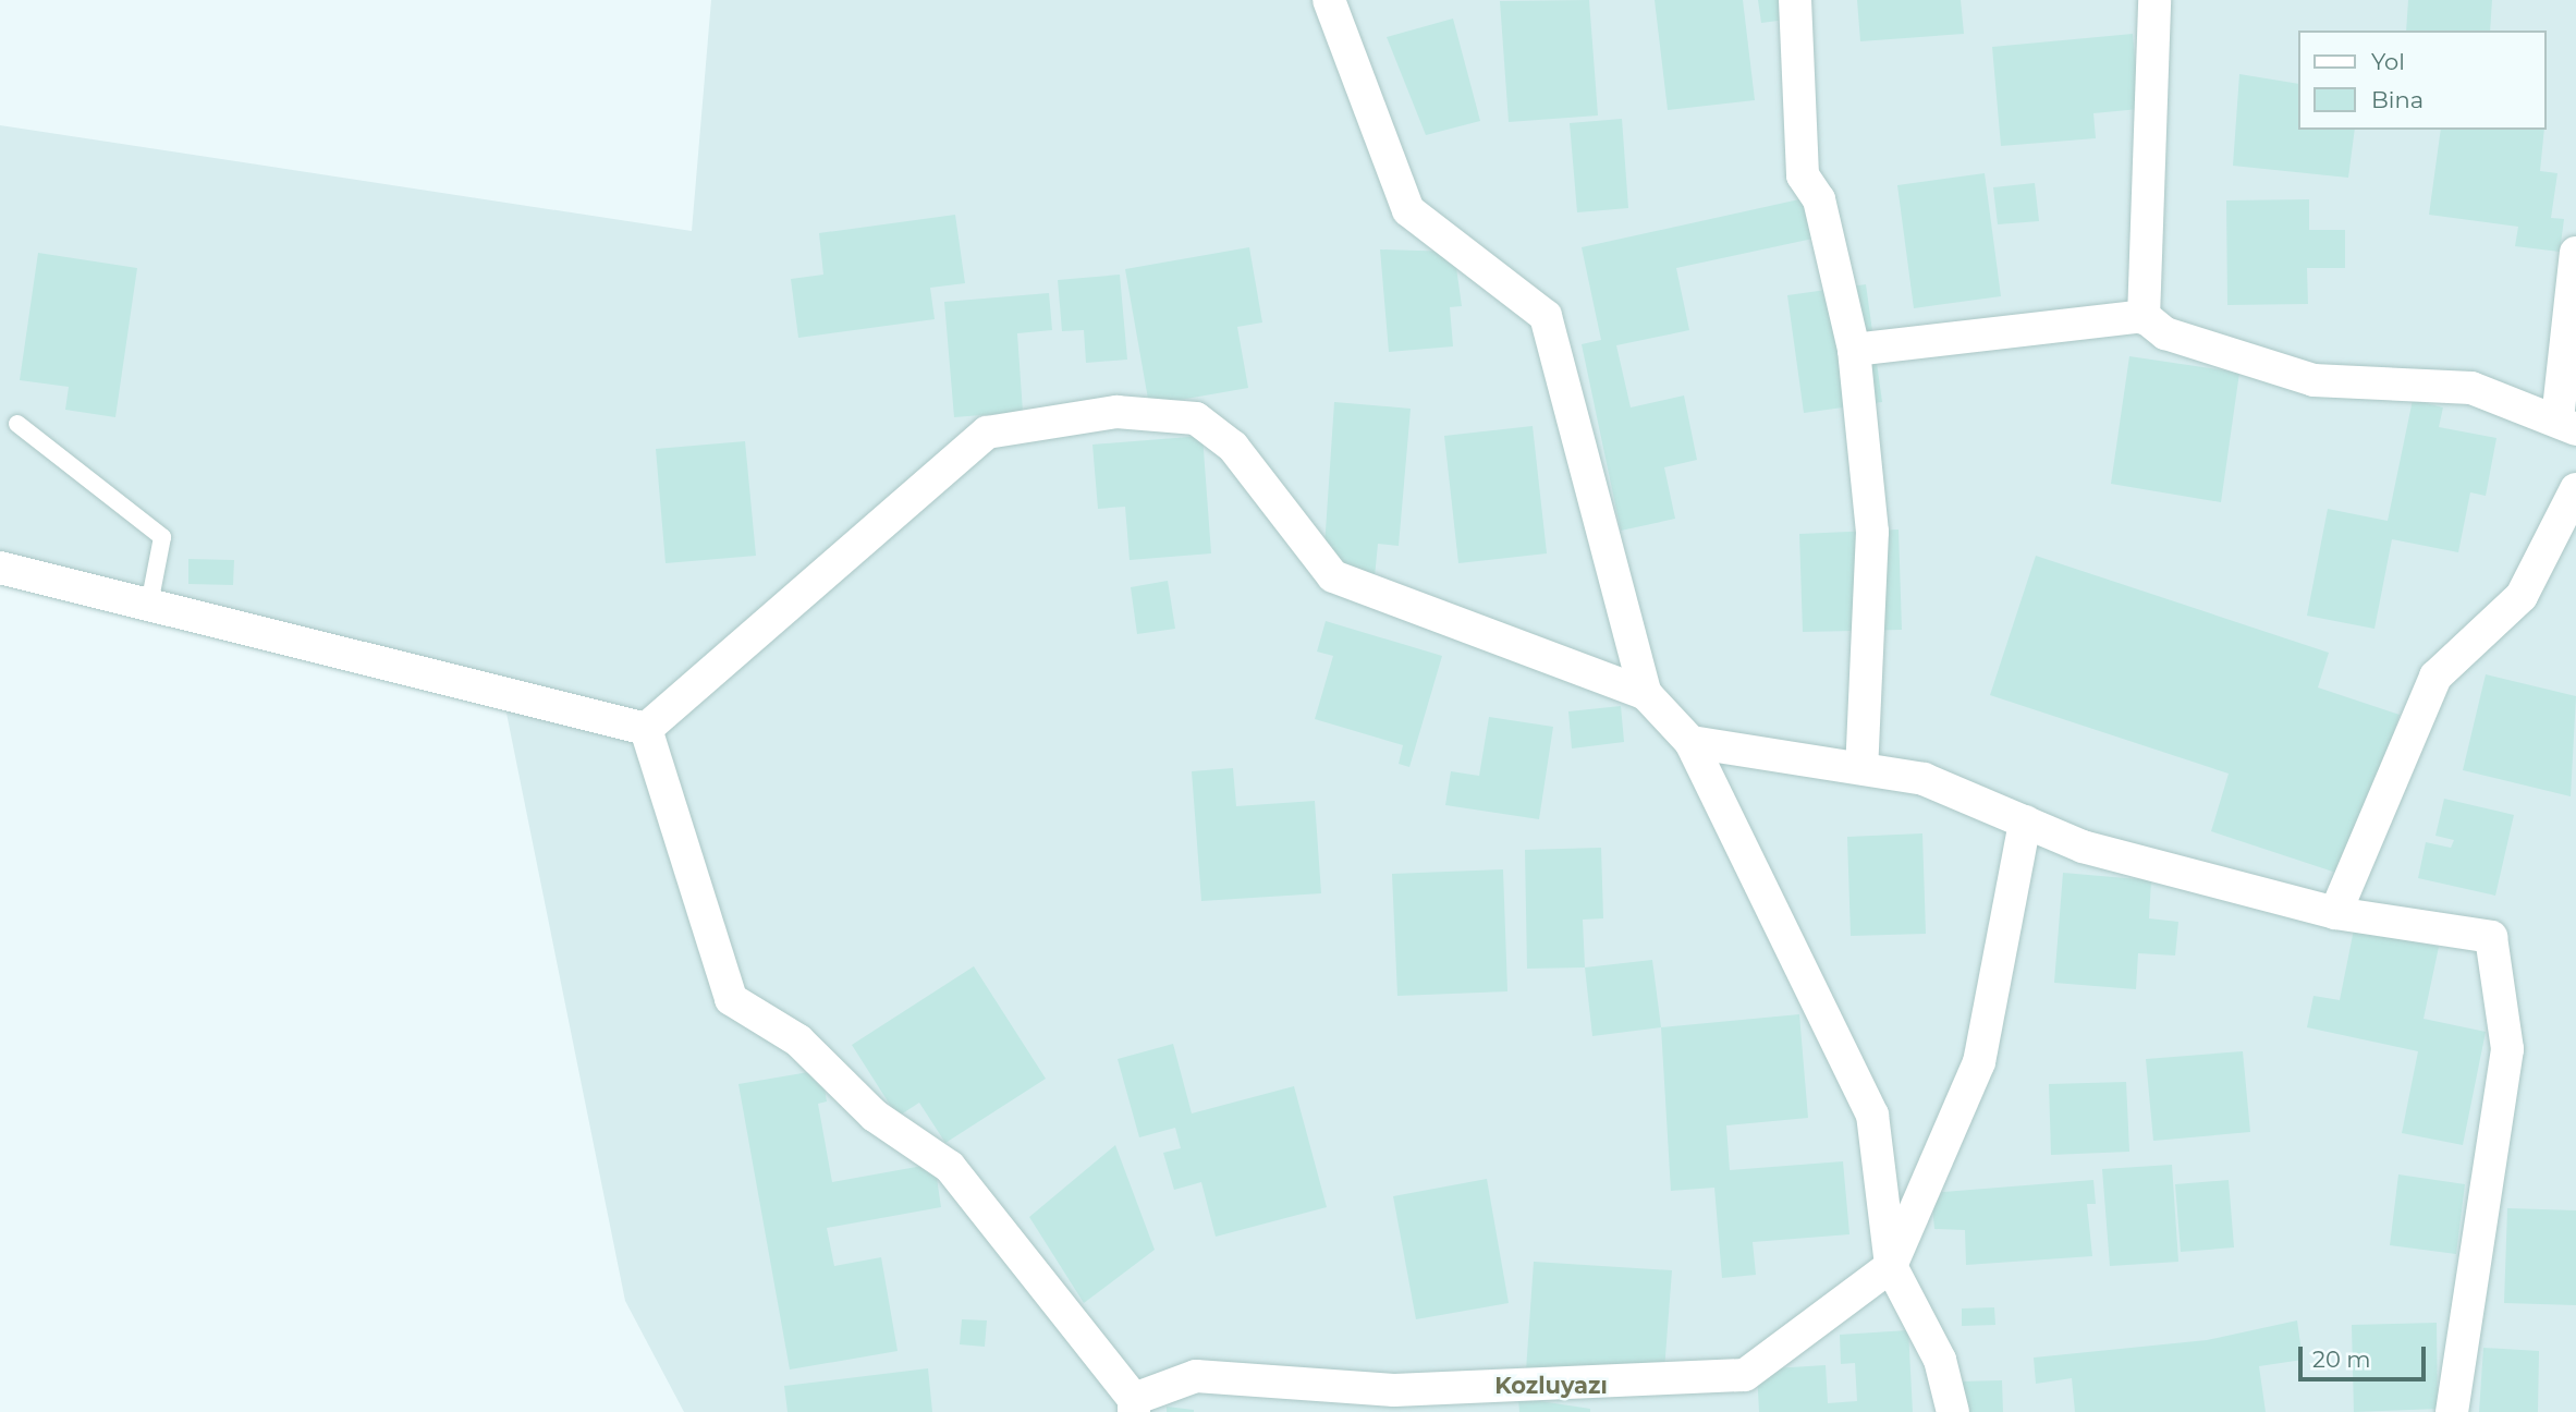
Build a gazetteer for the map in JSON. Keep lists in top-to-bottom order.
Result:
{
  "districts": ["Kozluyazı"],
  "legend": ["Yol", "Bina"],
  "scale_bar": "20 m"
}
